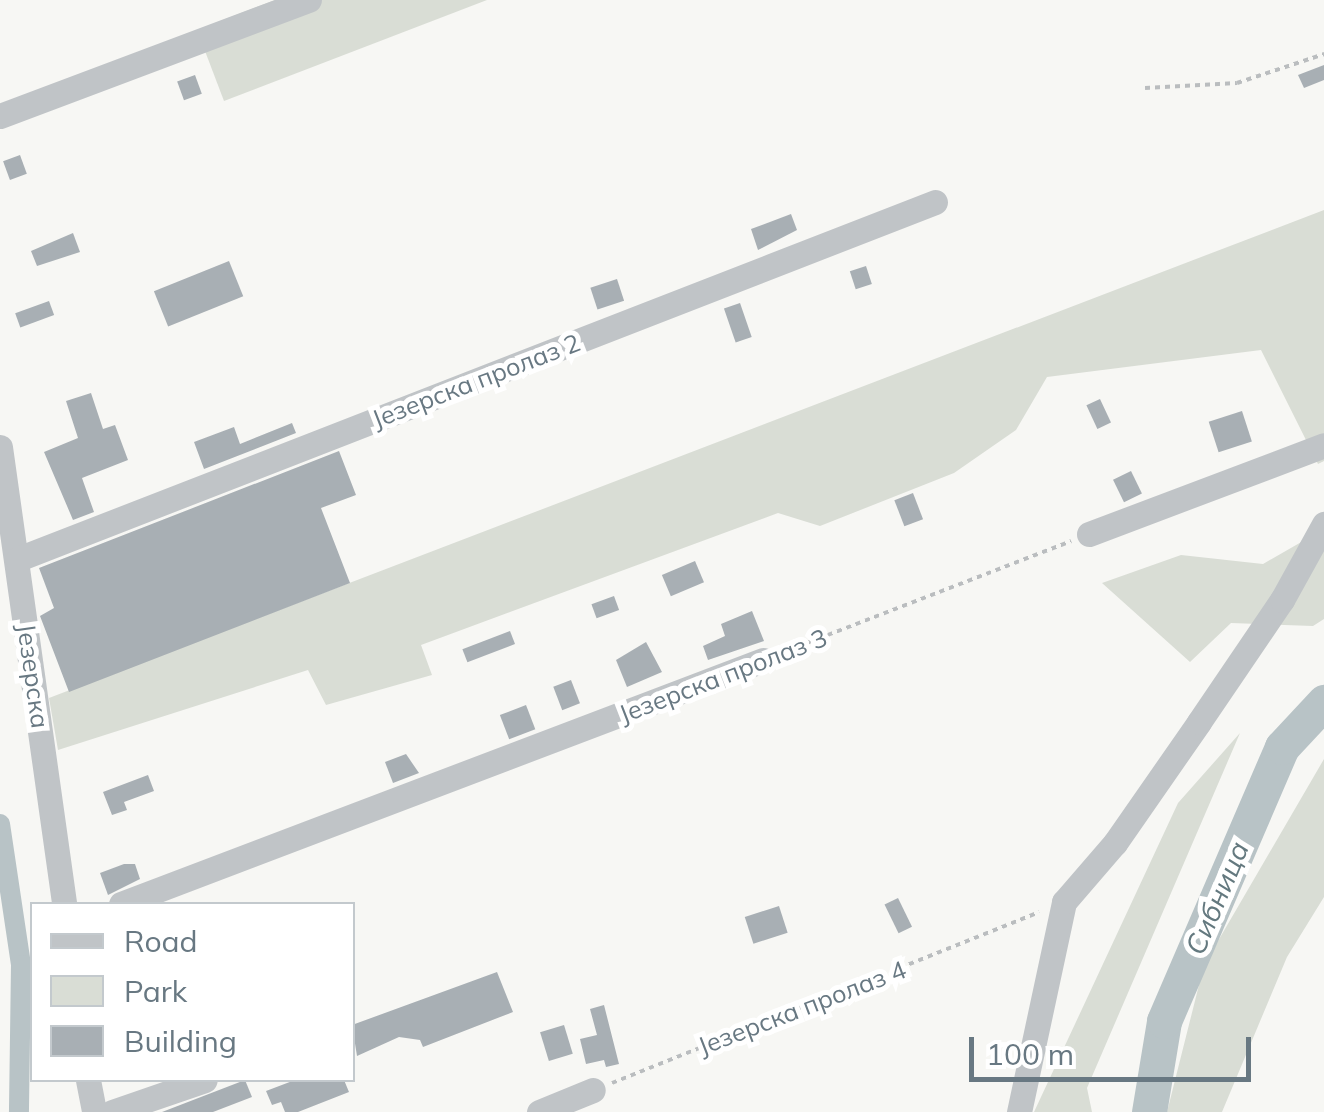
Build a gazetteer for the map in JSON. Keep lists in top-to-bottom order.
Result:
{
  "streets": {
    "street": ["Језерска пролаз 2", "Језерска", "Језерска пролаз 3"],
    "path": ["Језерска пролаз 4"]
  },
  "crossings": [
    ["Језерска пролаз 2", "Језерска"]
  ],
  "water": ["Сибница"],
  "legend": ["Road", "Park", "Building"],
  "scale_bar": "100 m"
}
